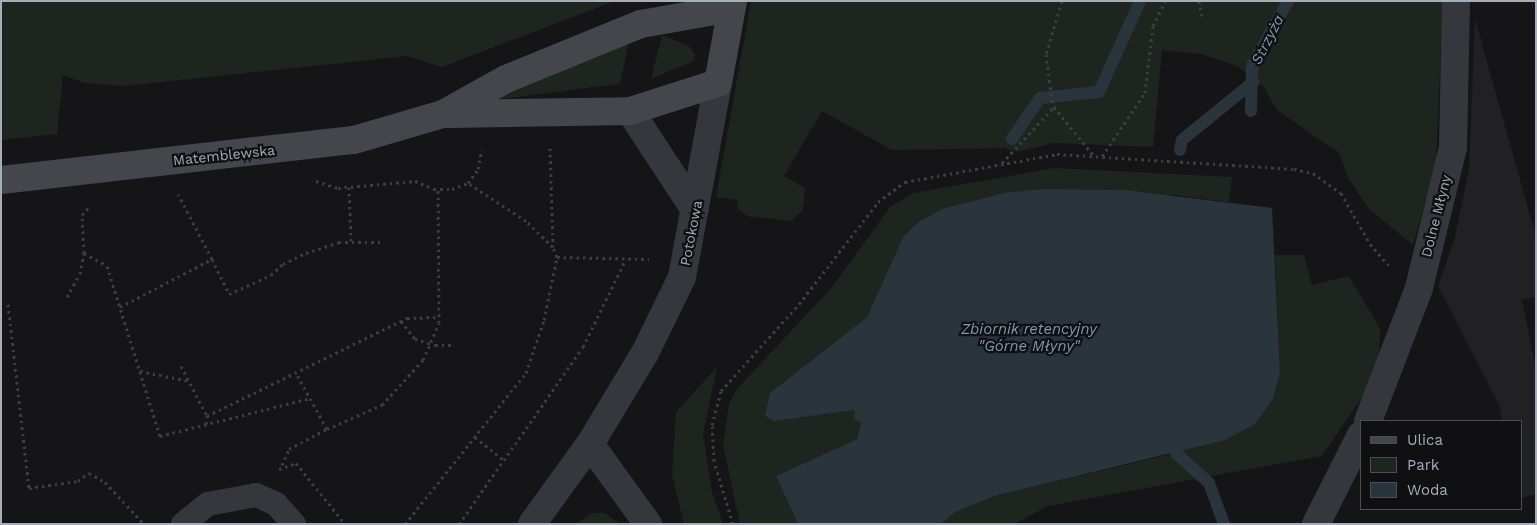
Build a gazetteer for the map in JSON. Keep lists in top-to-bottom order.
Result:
{
  "streets": {
    "street": ["Matemblewska", "Dolne Młyny", "Potokowa"]
  },
  "crossings": [
    ["Matemblewska", "Potokowa"]
  ],
  "water": ["Strzyża", "Zbiornik retencyjny \"Górne Młyny\""],
  "legend": ["Ulica", "Park", "Woda"]
}
